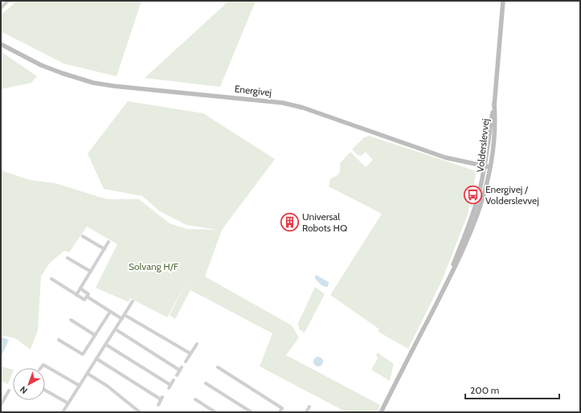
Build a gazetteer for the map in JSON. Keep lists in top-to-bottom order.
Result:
{
  "streets": {
    "street": ["Energivej", "Volderslevvej"]
  },
  "crossings": [
    ["Energivej", "Volderslevvej"]
  ],
  "parks": ["Solvang H/F"],
  "places": {
    "bus stop": ["Energivej / Volderslevvej"],
    "building": ["Universal Robots HQ"]
  },
  "scale_bar": "200 m",
  "north": "bottom left"
}
